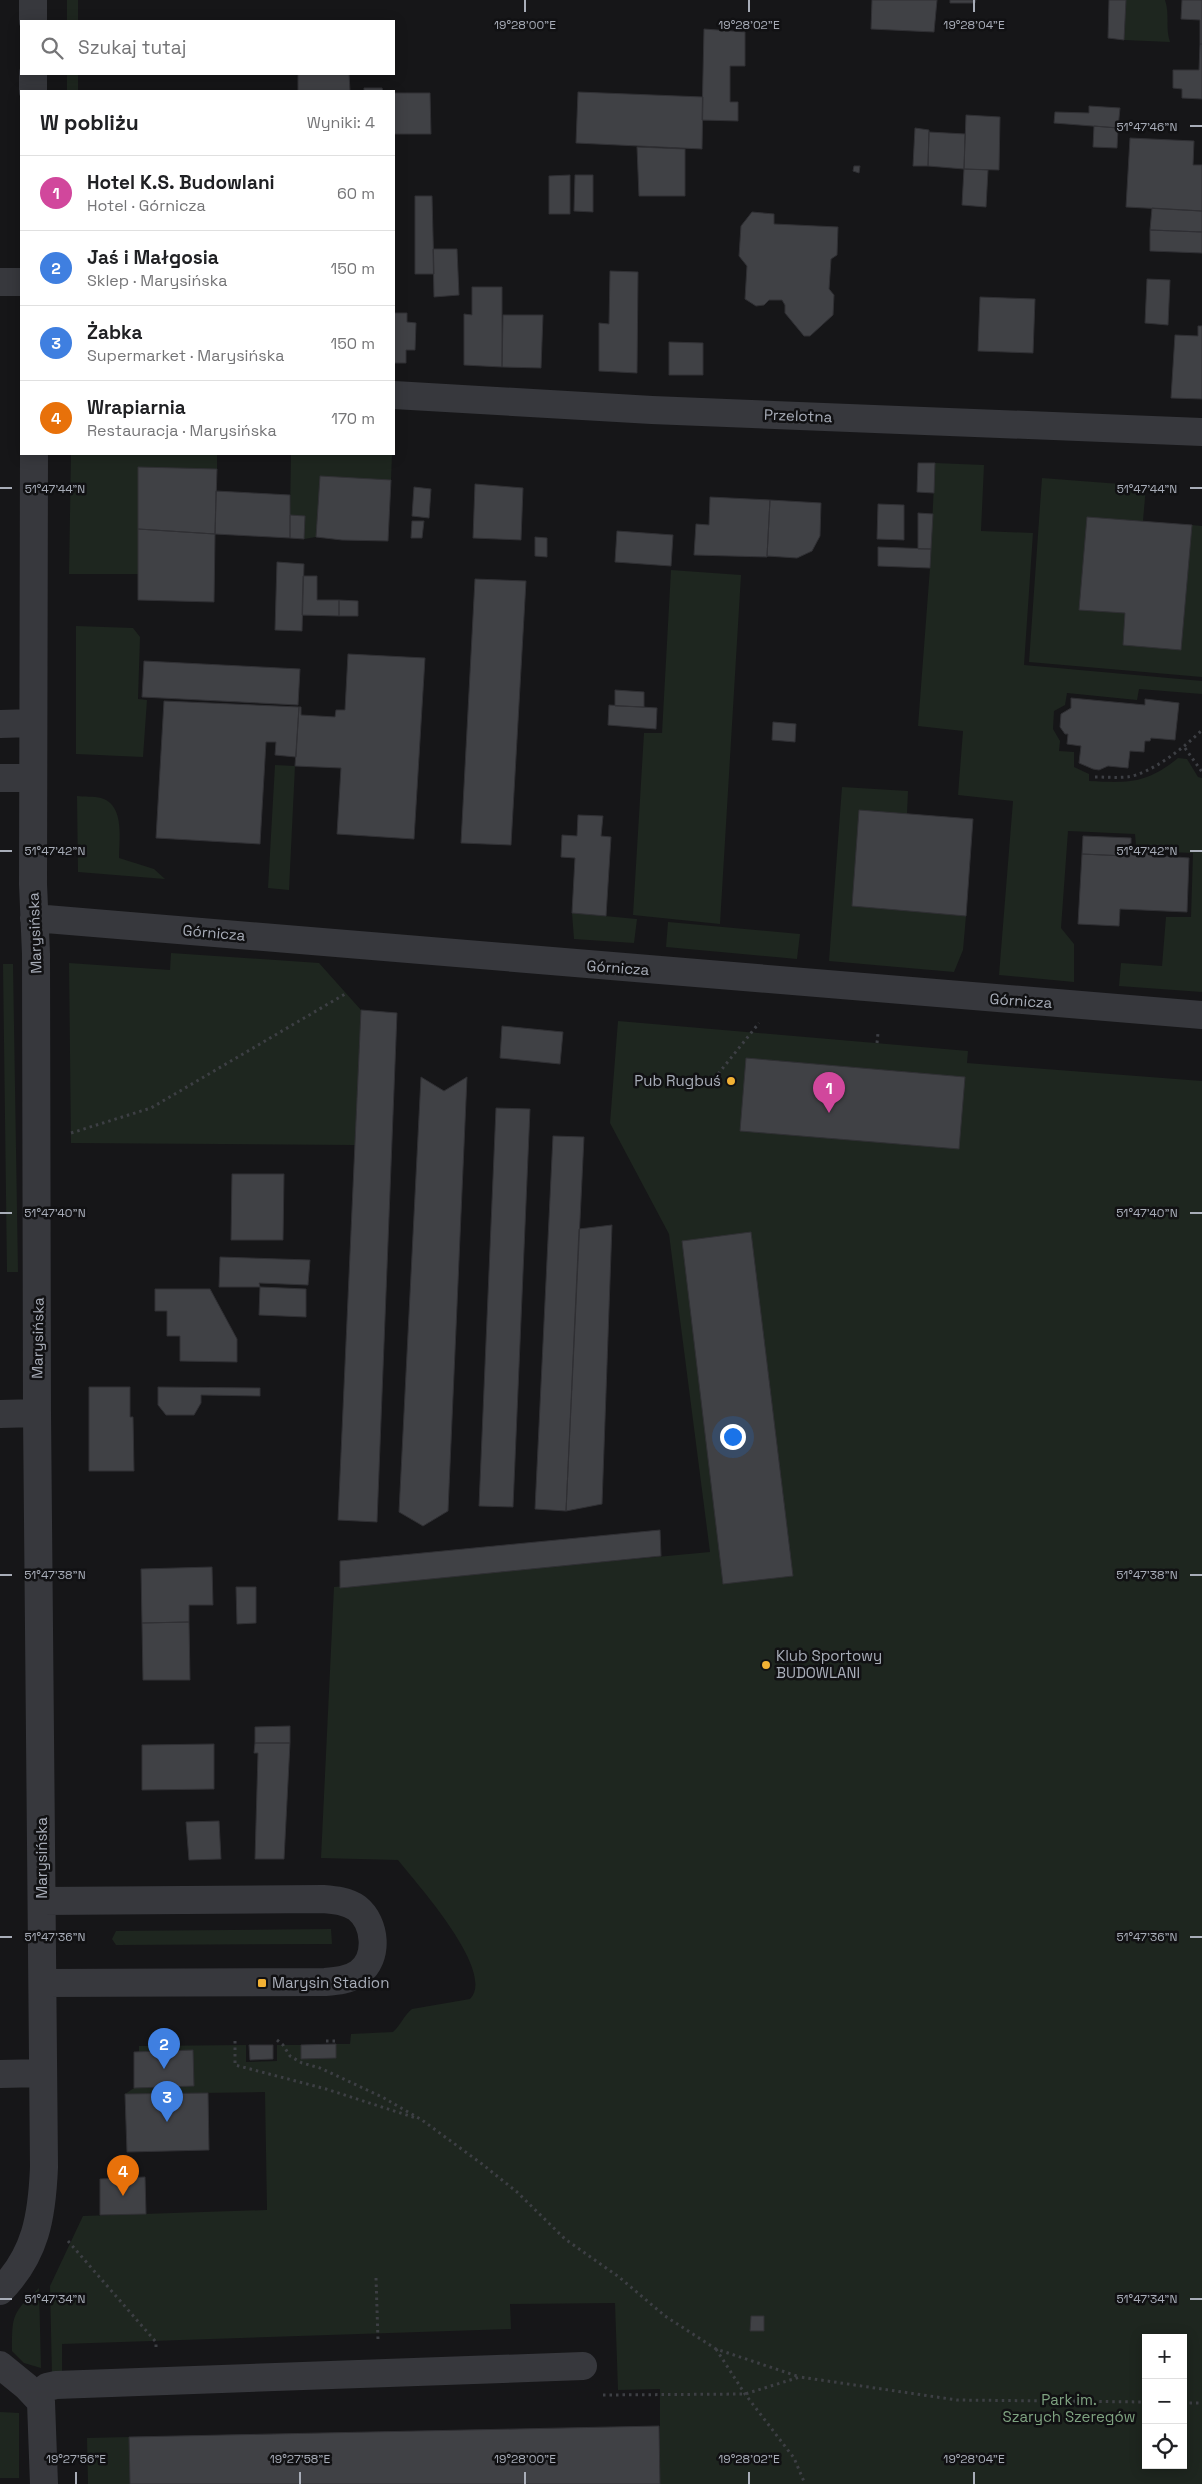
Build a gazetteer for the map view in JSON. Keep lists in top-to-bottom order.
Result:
{
  "streets": {
    "street": ["Przelotna", "Marysińska", "Górnicza"]
  },
  "crossings": [
    ["Marysińska", "Górnicza"]
  ],
  "parks": ["Park im. Szarych Szeregów"],
  "places": {
    "other": ["Pub Rugbuś", "Klub Sportowy BUDOWLANI"],
    "transit": ["Marysin Stadion"]
  },
  "page": {
    "search": "Szukaj tutaj",
    "heading": ["W pobliżu", "Wyniki: 4"],
    "list": [
      {
        "mark": "1",
        "name": "Hotel K.S. Budowlani",
        "note": "Hotel · Górnicza",
        "value": "60 m"
      },
      {
        "mark": "2",
        "name": "Jaś i Małgosia",
        "note": "Sklep · Marysińska",
        "value": "150 m"
      },
      {
        "mark": "3",
        "name": "Żabka",
        "note": "Supermarket · Marysińska",
        "value": "150 m"
      },
      {
        "mark": "4",
        "name": "Wrapiarnia",
        "note": "Restauracja · Marysińska",
        "value": "170 m"
      }
    ],
    "pins": [
      "1",
      "2",
      "3",
      "4"
    ],
    "map_buttons": ["+", "−"]
  },
  "coordinates": [
    "19°28'00\"E",
    "19°28'02\"E",
    "19°28'04\"E",
    "51°47'46\"N",
    "51°47'44\"N",
    "51°47'42\"N",
    "51°47'40\"N",
    "51°47'38\"N",
    "51°47'36\"N",
    "51°47'34\"N",
    "19°27'56\"E",
    "19°27'58\"E"
  ]
}
